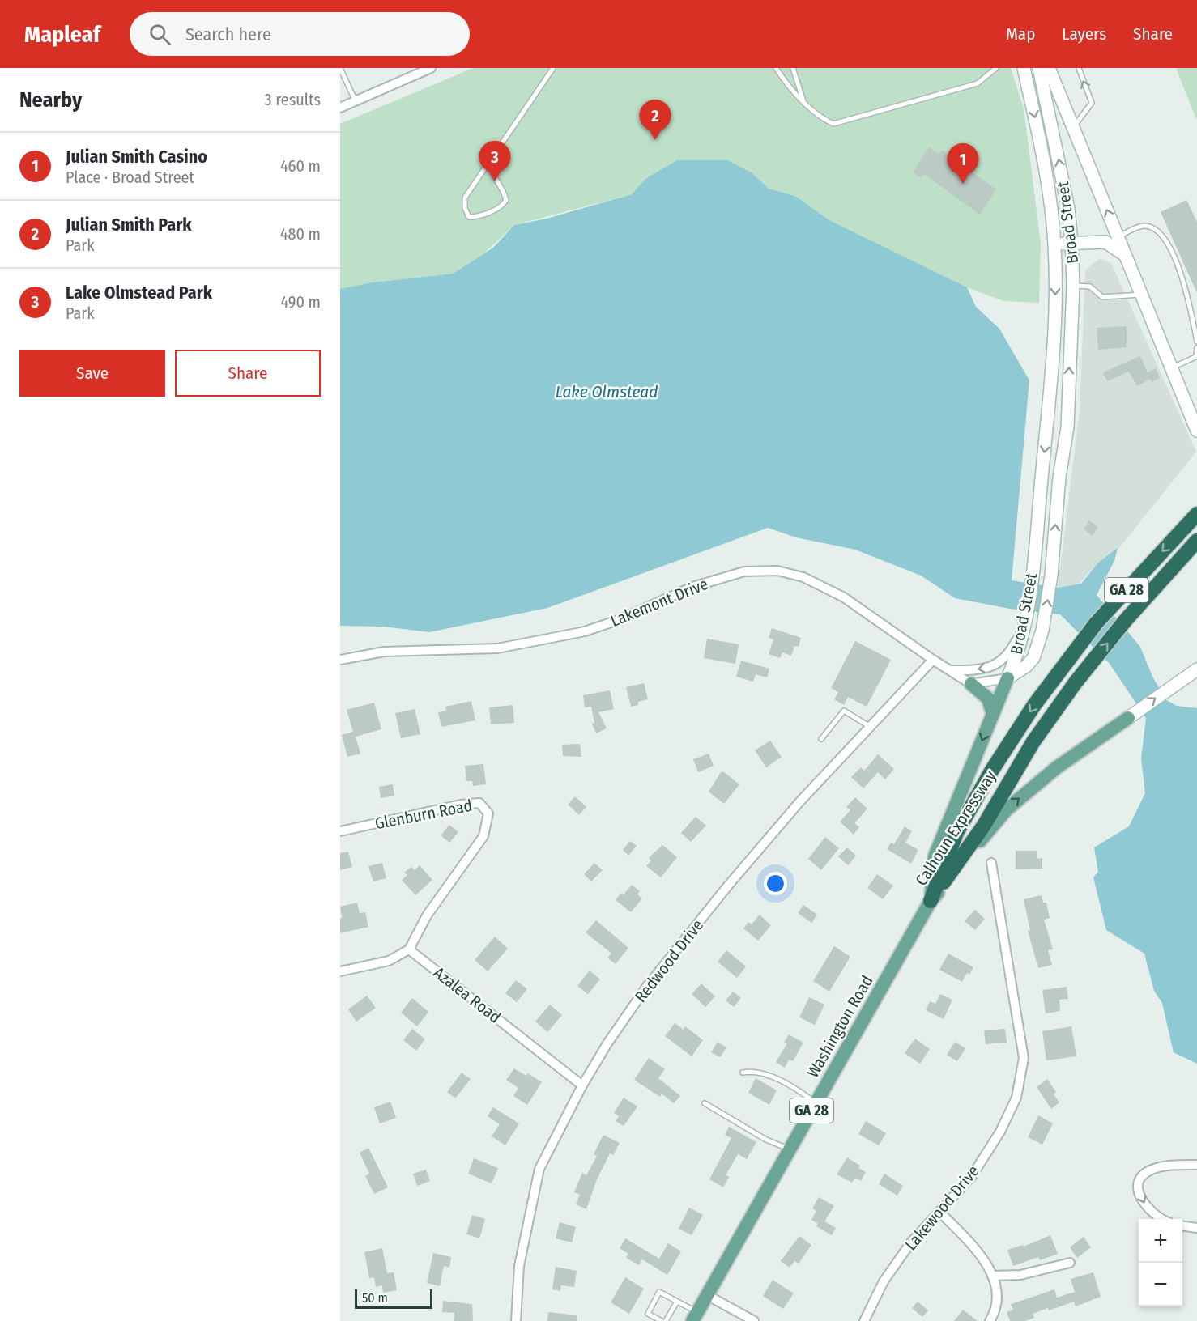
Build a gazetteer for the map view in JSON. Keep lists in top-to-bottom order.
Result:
{
  "streets": {
    "highway": ["GA 28", "Calhoun Expressway"],
    "main road": ["Broad Street", "Washington Road"],
    "street": [
      "Lakemont Drive",
      "Glenburn Road",
      "Redwood Drive",
      "Azalea Road",
      "Lakewood Drive"
    ]
  },
  "crossings": [
    ["Broad Street", "Lakemont Drive"],
    ["Lakemont Drive", "Redwood Drive"],
    ["Glenburn Road", "Azalea Road"],
    ["Calhoun Expressway", "Washington Road"],
    ["Redwood Drive", "Azalea Road"]
  ],
  "water": ["Lake Olmstead"],
  "scale_bar": "50 m",
  "page": {
    "header": "Mapleaf",
    "search": "Search here",
    "nav": ["Map", "Layers", "Share"],
    "heading": ["Nearby", "3 results"],
    "pins": ["2", "3", "1"],
    "list": [
      {
        "mark": "1",
        "name": "Julian Smith Casino",
        "note": "Place · Broad Street",
        "value": "460 m"
      },
      {
        "mark": "2",
        "name": "Julian Smith Park",
        "note": "Park",
        "value": "480 m"
      },
      {
        "mark": "3",
        "name": "Lake Olmstead Park",
        "note": "Park",
        "value": "490 m"
      }
    ],
    "buttons": ["Save", "Share"],
    "map_buttons": ["+", "−"],
    "scale": "50 m"
  }
}
